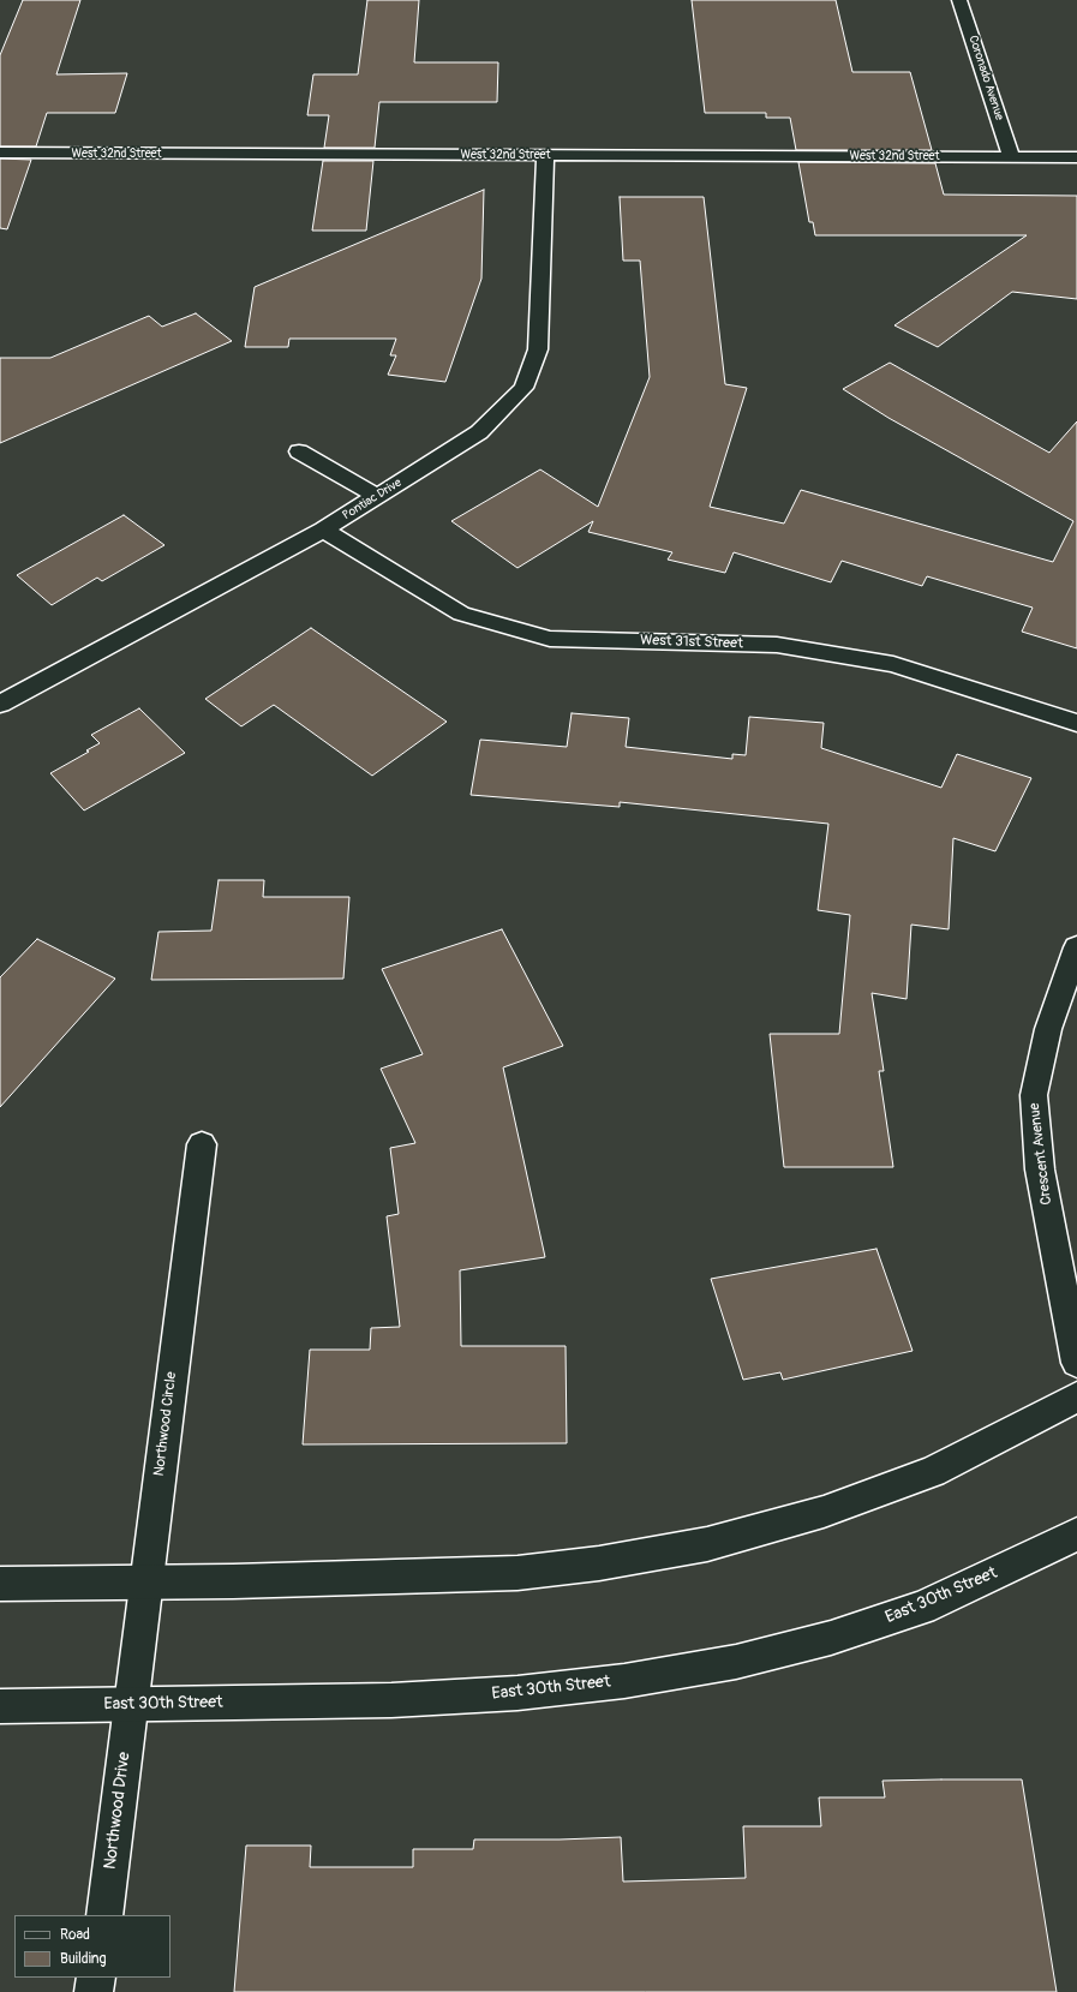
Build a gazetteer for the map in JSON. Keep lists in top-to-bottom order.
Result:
{
  "streets": {
    "street": [
      "Coronado Avenue",
      "West 32nd Street",
      "Pontiac Drive",
      "West 31st Street",
      "Crescent Avenue",
      "Northwood Circle",
      "East 30th Street",
      "Northwood Drive"
    ]
  },
  "crossings": [
    ["Coronado Avenue", "West 32nd Street"],
    ["West 32nd Street", "Pontiac Drive"],
    ["Pontiac Drive", "West 31st Street"],
    ["Northwood Circle", "East 30th Street"],
    ["Northwood Circle", "Northwood Drive"],
    ["East 30th Street", "Northwood Drive"]
  ],
  "legend": ["Road", "Building"]
}
